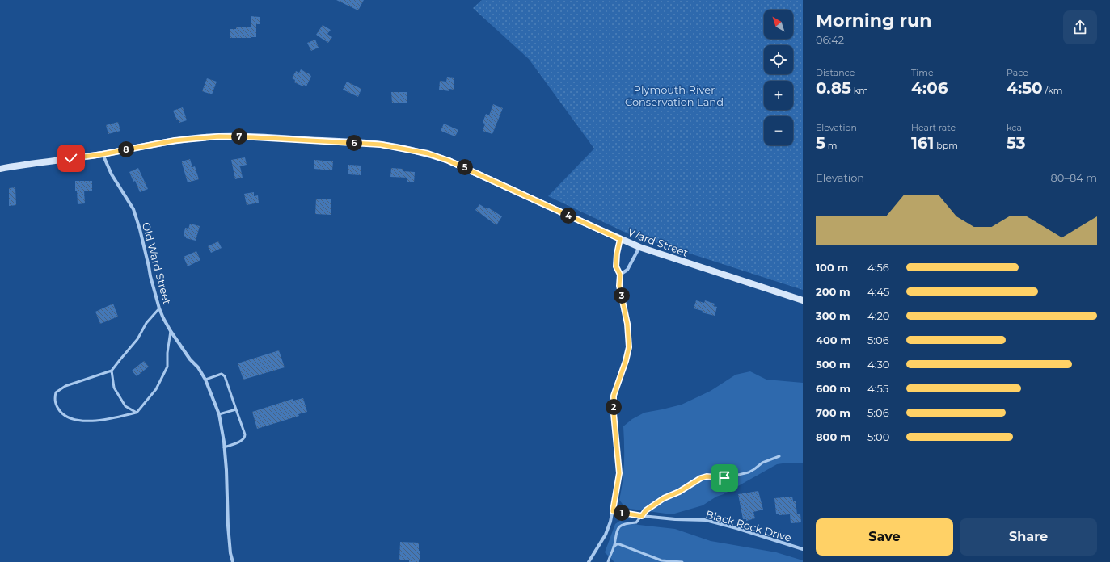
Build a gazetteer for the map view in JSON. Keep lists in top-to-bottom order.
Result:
{
  "streets": {
    "street": ["Ward Street", "Old Ward Street", "Black Rock Drive"]
  },
  "crossings": [
    ["Ward Street", "Old Ward Street"]
  ],
  "parks": ["Plymouth River Conservation Land"],
  "north": "top left",
  "page": {
    "heading": ["Morning run", "06:42"],
    "map_buttons": ["+", "−"],
    "stats": [
      ["Distance", "0.85 km"],
      ["Time", "4:06"],
      ["Pace", "4:50 /km"],
      ["Elevation", "5 m"],
      ["Heart rate", "161 bpm"],
      ["kcal", "53"]
    ],
    "pins": [
      "7",
      "6",
      "8",
      "5",
      "4",
      "3",
      "2",
      "1"
    ],
    "chart": ["Elevation", "80–84 m"],
    "list": [
      {
        "name": "100 m",
        "note": "4:56"
      },
      {
        "name": "200 m",
        "note": "4:45"
      },
      {
        "name": "300 m",
        "note": "4:20"
      },
      {
        "name": "400 m",
        "note": "5:06"
      },
      {
        "name": "500 m",
        "note": "4:30"
      },
      {
        "name": "600 m",
        "note": "4:55"
      },
      {
        "name": "700 m",
        "note": "5:06"
      },
      {
        "name": "800 m",
        "note": "5:00"
      }
    ],
    "buttons": ["Save", "Share"]
  }
}
